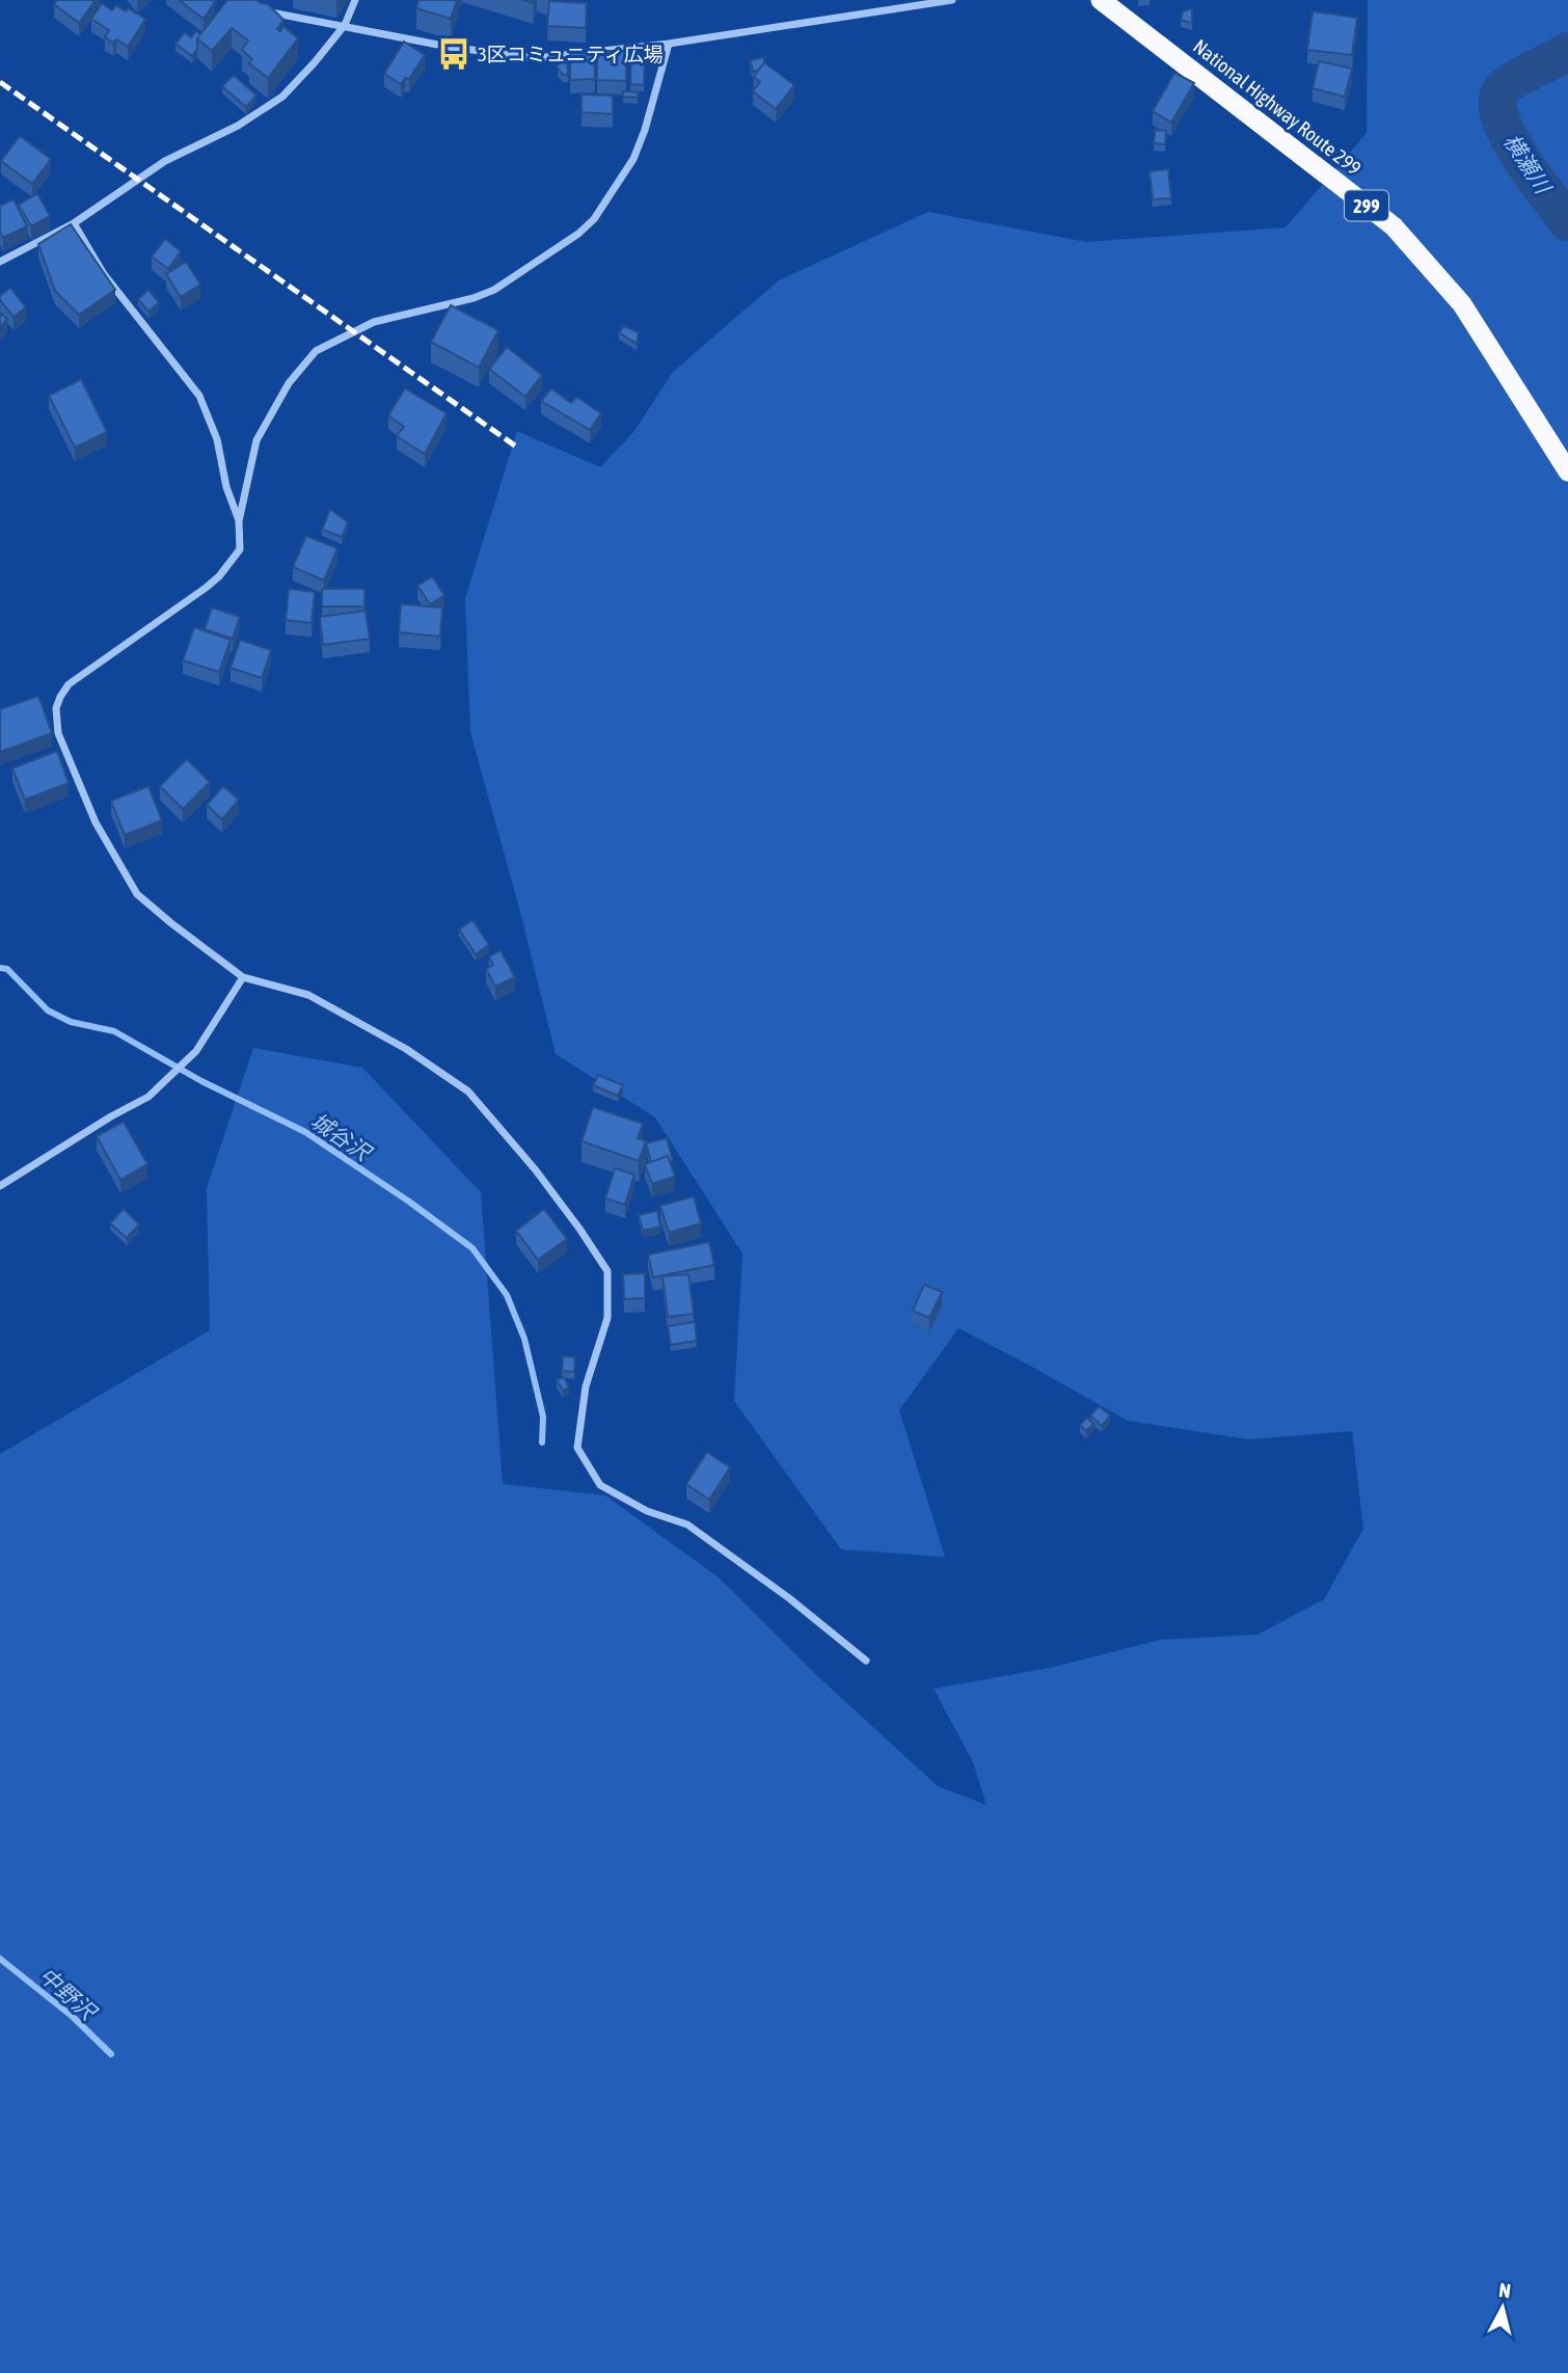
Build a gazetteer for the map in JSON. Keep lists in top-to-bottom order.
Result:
{
  "streets": {
    "highway": ["National Highway Route 299", "299"]
  },
  "water": ["横瀬川", "城谷沢", "中野沢"],
  "places": {
    "bus stop": ["3区コミュニティ広場"]
  },
  "north": "top"
}
